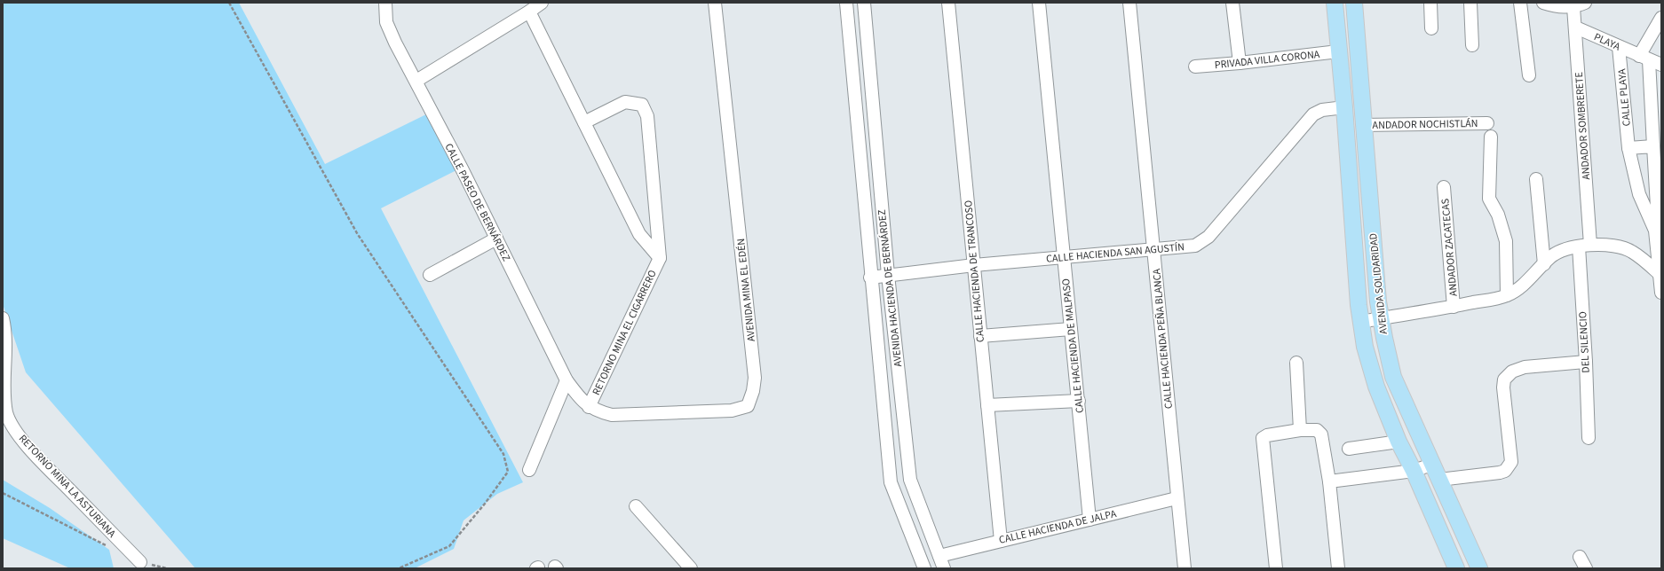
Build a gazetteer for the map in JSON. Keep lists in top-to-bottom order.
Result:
{
  "streets": {
    "main road": ["AVENIDA SOLIDARIDAD"],
    "street": [
      "PLAYA",
      "PRIVADA VILLA CORONA",
      "CALLE PLAYA",
      "ANDADOR NOCHISTLÁN",
      "ANDADOR SOMBRERETE",
      "CALLE PASEO DE BERNÁRDEZ",
      "ANDADOR ZACATECAS",
      "CALLE HACIENDA SAN AGUSTÍN",
      "CALLE HACIENDA DE TRANCOSO",
      "AVENIDA HACIENDA DE BERNÁRDEZ",
      "AVENIDA MINA EL EDÉN",
      "RETORNO MINA EL CIGARRERO",
      "CALLE HACIENDA PEÑA BLANCA",
      "DEL SILENCIO",
      "CALLE HACIENDA DE MALPASO",
      "RETORNO MINA LA ASTURIANA",
      "CALLE HACIENDA DE JALPA"
    ]
  },
  "crossings": [
    ["PLAYA", "CALLE PLAYA"],
    ["PLAYA", "ANDADOR SOMBRERETE"],
    ["PRIVADA VILLA CORONA", "AVENIDA SOLIDARIDAD"],
    ["ANDADOR NOCHISTLÁN", "AVENIDA SOLIDARIDAD"],
    ["ANDADOR SOMBRERETE", "DEL SILENCIO"],
    ["CALLE PASEO DE BERNÁRDEZ", "AVENIDA MINA EL EDÉN"],
    ["CALLE PASEO DE BERNÁRDEZ", "RETORNO MINA EL CIGARRERO"],
    ["CALLE HACIENDA SAN AGUSTÍN", "CALLE HACIENDA DE TRANCOSO"],
    ["CALLE HACIENDA SAN AGUSTÍN", "AVENIDA SOLIDARIDAD"],
    ["CALLE HACIENDA SAN AGUSTÍN", "AVENIDA HACIENDA DE BERNÁRDEZ"],
    ["CALLE HACIENDA SAN AGUSTÍN", "CALLE HACIENDA PEÑA BLANCA"],
    ["CALLE HACIENDA SAN AGUSTÍN", "CALLE HACIENDA DE MALPASO"],
    ["CALLE HACIENDA DE TRANCOSO", "CALLE HACIENDA DE JALPA"],
    ["AVENIDA HACIENDA DE BERNÁRDEZ", "CALLE HACIENDA DE JALPA"],
    ["AVENIDA MINA EL EDÉN", "RETORNO MINA EL CIGARRERO"],
    ["CALLE HACIENDA PEÑA BLANCA", "CALLE HACIENDA DE JALPA"],
    ["CALLE HACIENDA DE MALPASO", "CALLE HACIENDA DE JALPA"]
  ]
}
